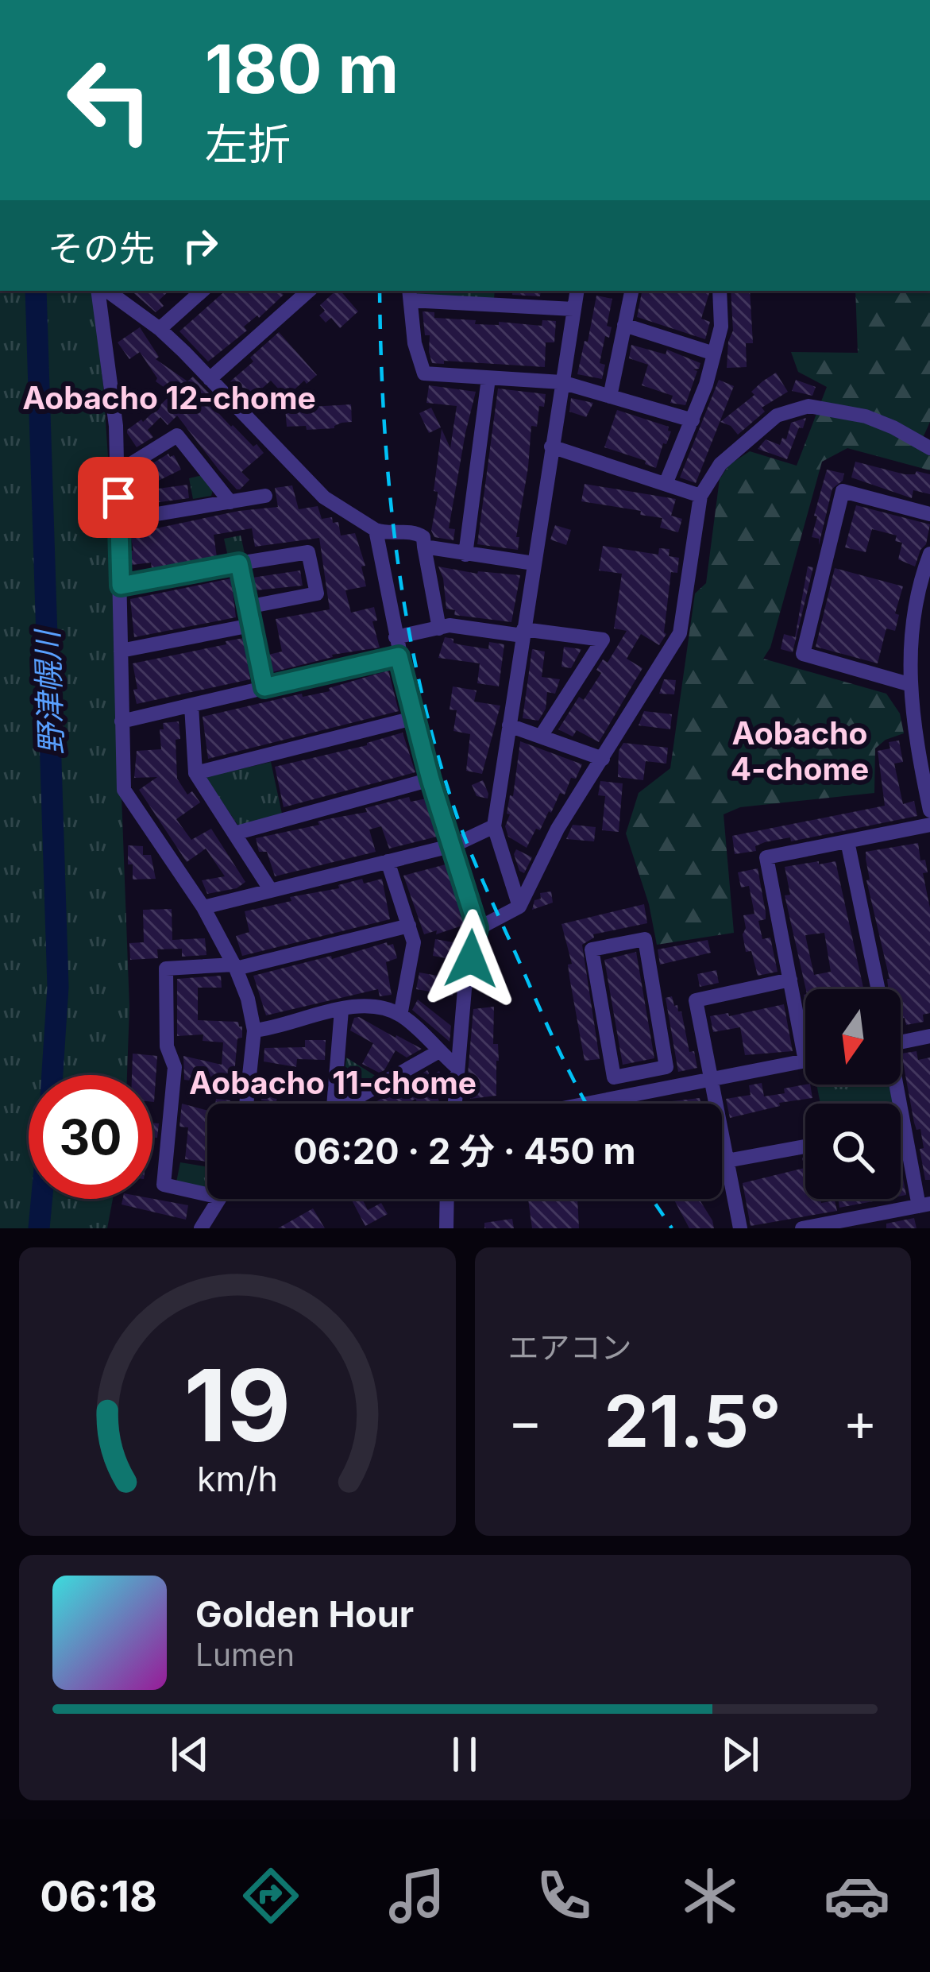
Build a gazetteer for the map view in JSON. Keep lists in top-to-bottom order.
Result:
{
  "districts": ["Aobacho 12-chome", "Aobacho 4-chome", "Aobacho 11-chome"],
  "water": ["野津幌川"],
  "north": "bottom",
  "page": {
    "turn": ["180 m", "左折"],
    "then": "その先",
    "limit": "30",
    "trip": "06:20 · 2 分 · 450 m",
    "tile": "エアコン",
    "heat": ["−", "21.5°", "+"],
    "song": ["Golden Hour", "Lumen"],
    "tabs": "06:18",
    "gauge": ["19", "km/h"]
  }
}
